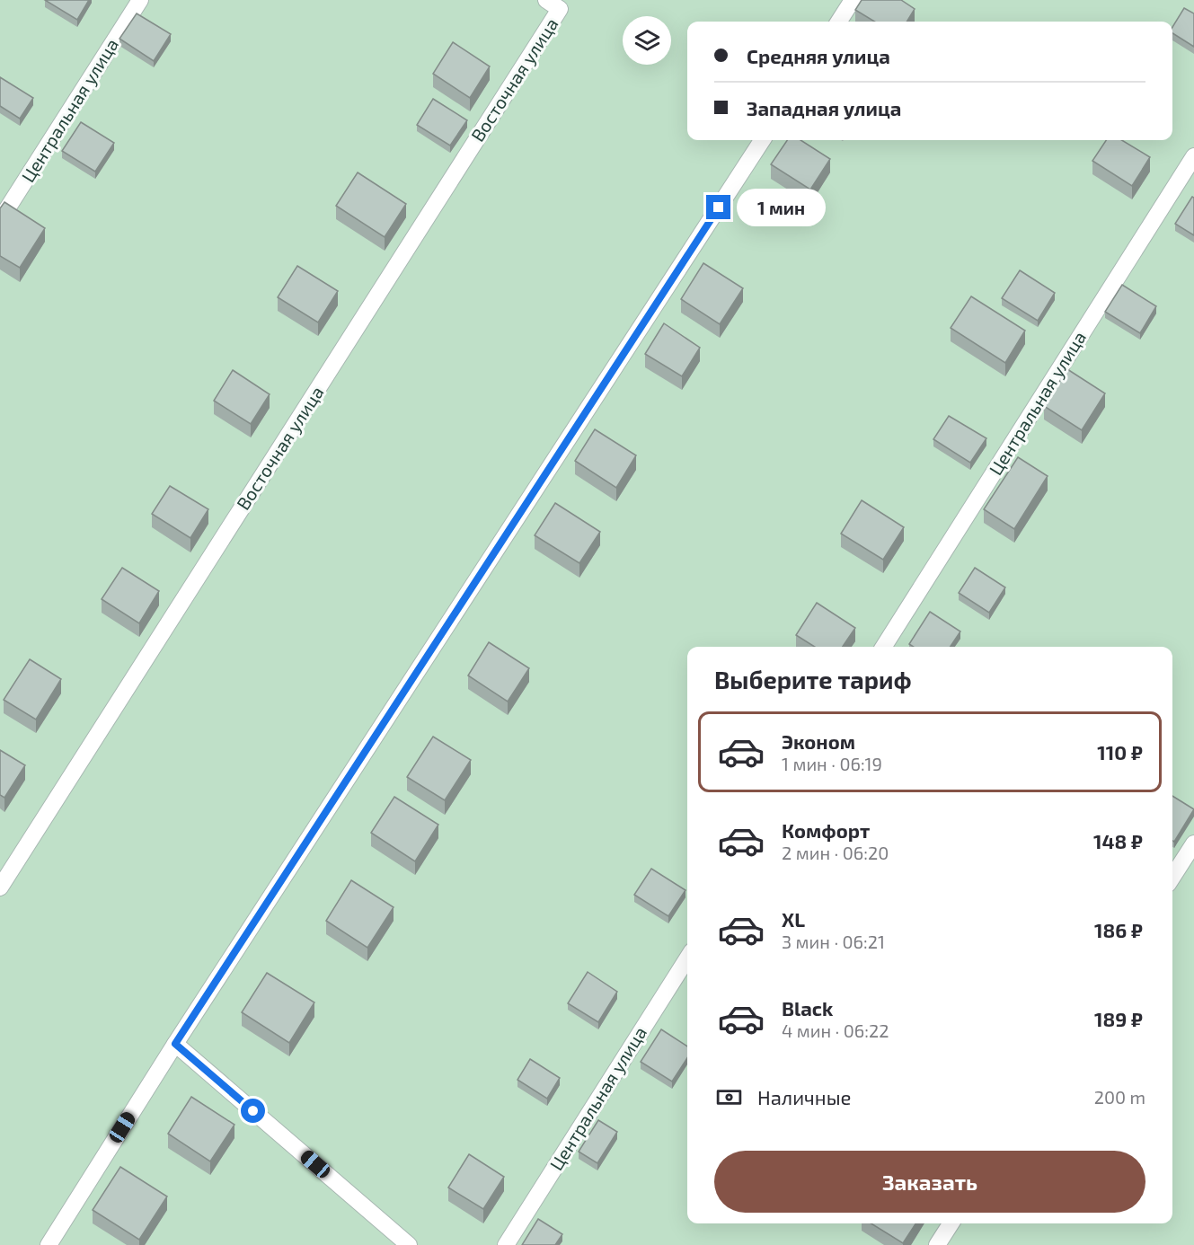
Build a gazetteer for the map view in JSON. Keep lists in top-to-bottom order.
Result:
{
  "streets": {
    "street": ["Восточная улица", "Центральная улица"]
  },
  "page": {
    "banner": ["Средняя улица", "Западная улица"],
    "bubble": "1 мин",
    "heading": "Выберите тариф",
    "list": [
      {
        "name": "Эконом",
        "note": "1 мин · 06:19",
        "value": "110 ₽"
      },
      {
        "name": "Комфорт",
        "note": "2 мин · 06:20",
        "value": "148 ₽"
      },
      {
        "name": "XL",
        "note": "3 мин · 06:21",
        "value": "186 ₽"
      },
      {
        "name": "Black",
        "note": "4 мин · 06:22",
        "value": "189 ₽"
      }
    ],
    "pay": ["Наличные", "200 m"],
    "buttons": "Заказать"
  }
}
